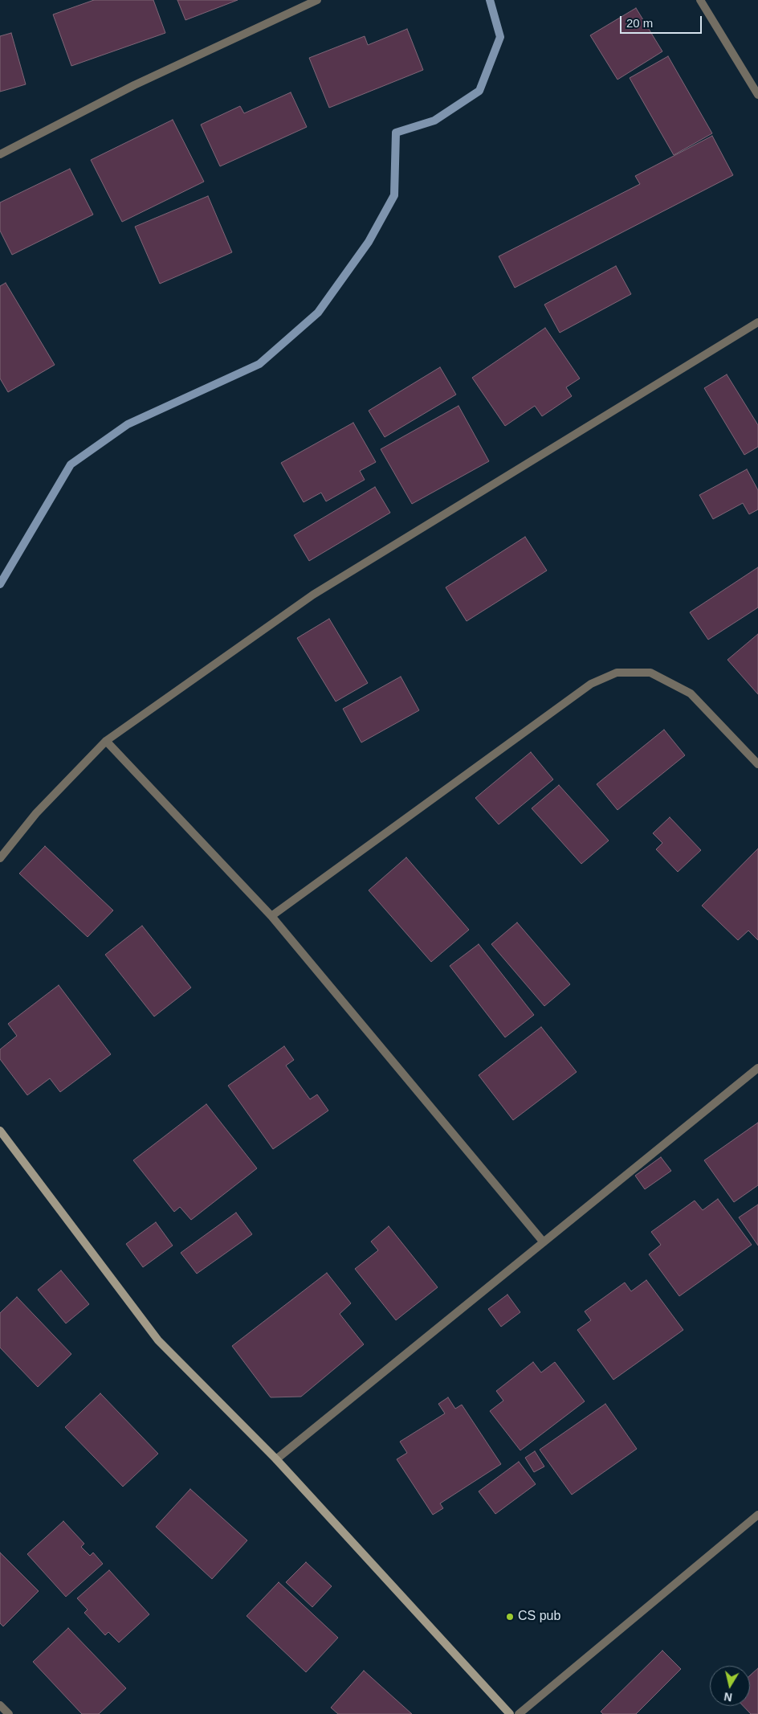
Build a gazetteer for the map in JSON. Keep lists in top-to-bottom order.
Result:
{
  "places": ["CS pub"],
  "scale_bar": "20 m",
  "north": "bottom"
}
